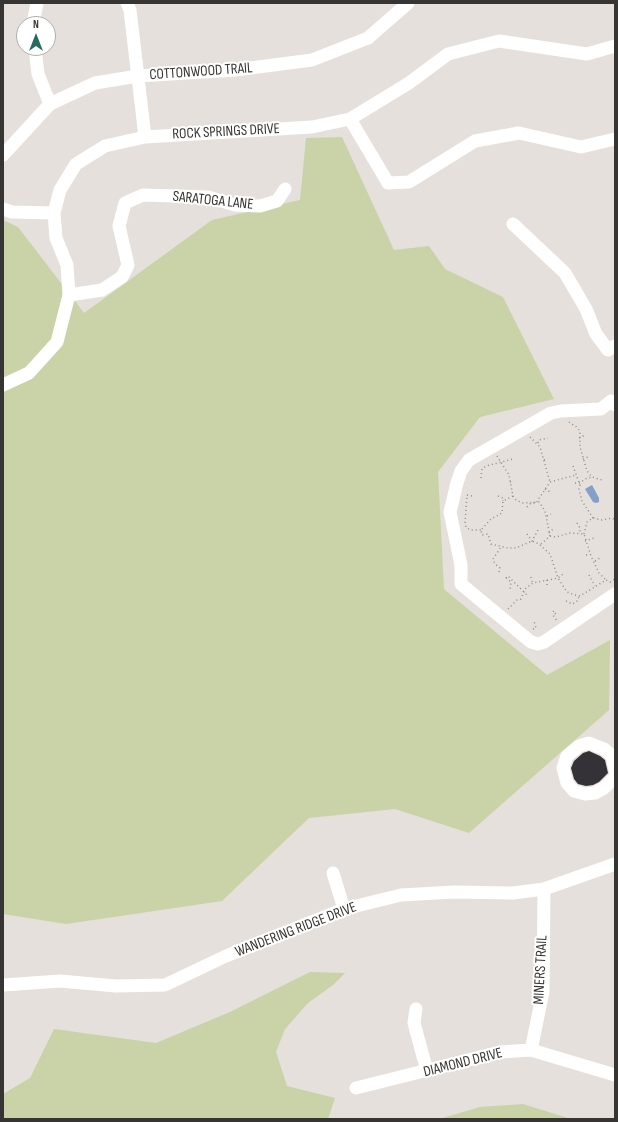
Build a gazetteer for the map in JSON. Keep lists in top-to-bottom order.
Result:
{
  "streets": {
    "street": [
      "COTTONWOOD TRAIL",
      "ROCK SPRINGS DRIVE",
      "SARATOGA LANE",
      "WANDERING RIDGE DRIVE",
      "MINERS TRAIL",
      "DIAMOND DRIVE"
    ]
  },
  "crossings": [
    ["ROCK SPRINGS DRIVE", "SARATOGA LANE"],
    ["WANDERING RIDGE DRIVE", "MINERS TRAIL"],
    ["MINERS TRAIL", "DIAMOND DRIVE"]
  ],
  "north": "top"
}
